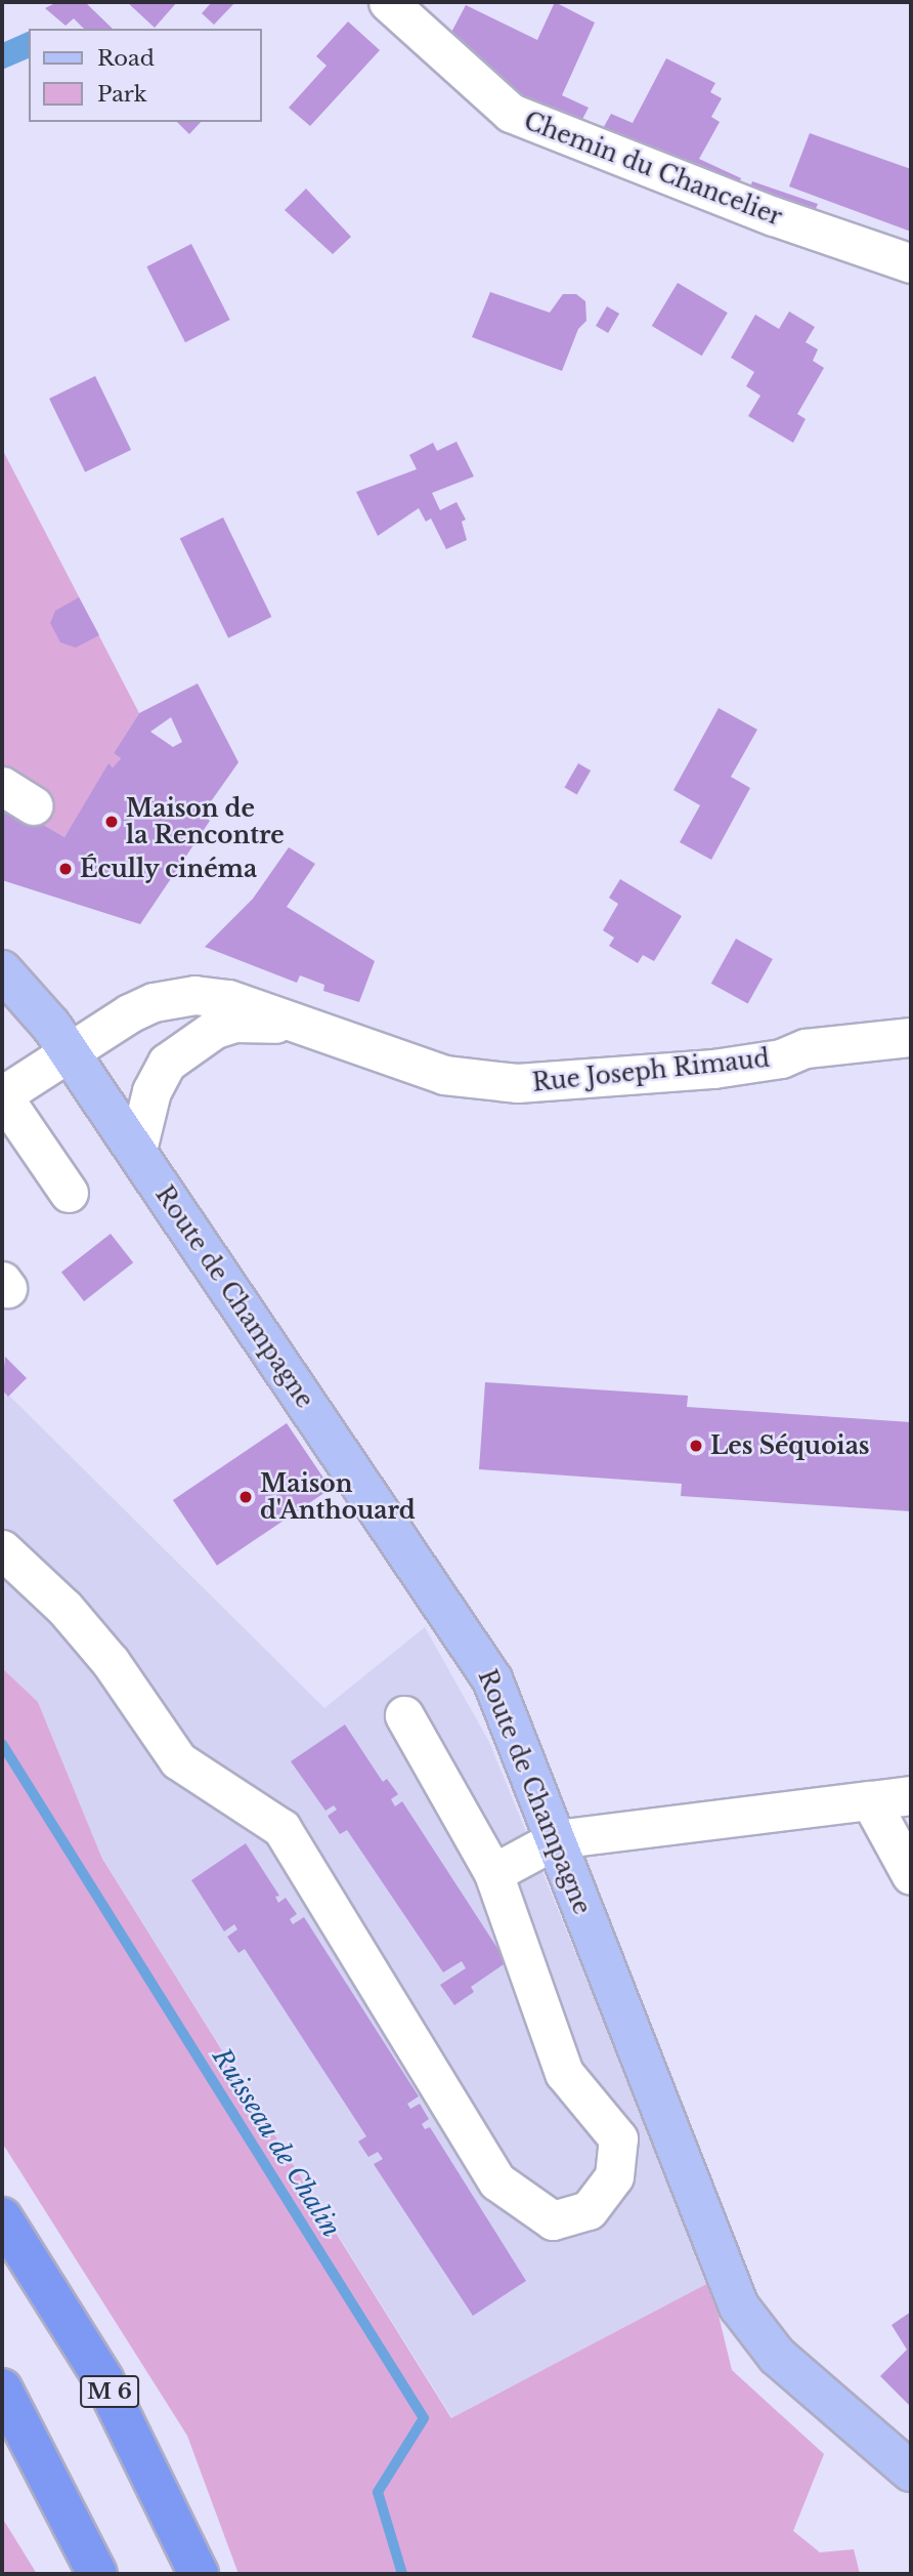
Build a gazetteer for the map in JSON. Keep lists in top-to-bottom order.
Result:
{
  "streets": {
    "highway": ["M 6"],
    "main road": ["Route de Champagne"],
    "street": ["Chemin du Chancelier", "Rue Joseph Rimaud"]
  },
  "crossings": [
    ["Rue Joseph Rimaud", "Route de Champagne"]
  ],
  "water": ["Ruisseau de Chalin"],
  "places": [
    "Maison de la Rencontre",
    "Écully cinéma",
    "Les Séquoias",
    "Maison d'Anthouard"
  ],
  "legend": ["Road", "Park"]
}
